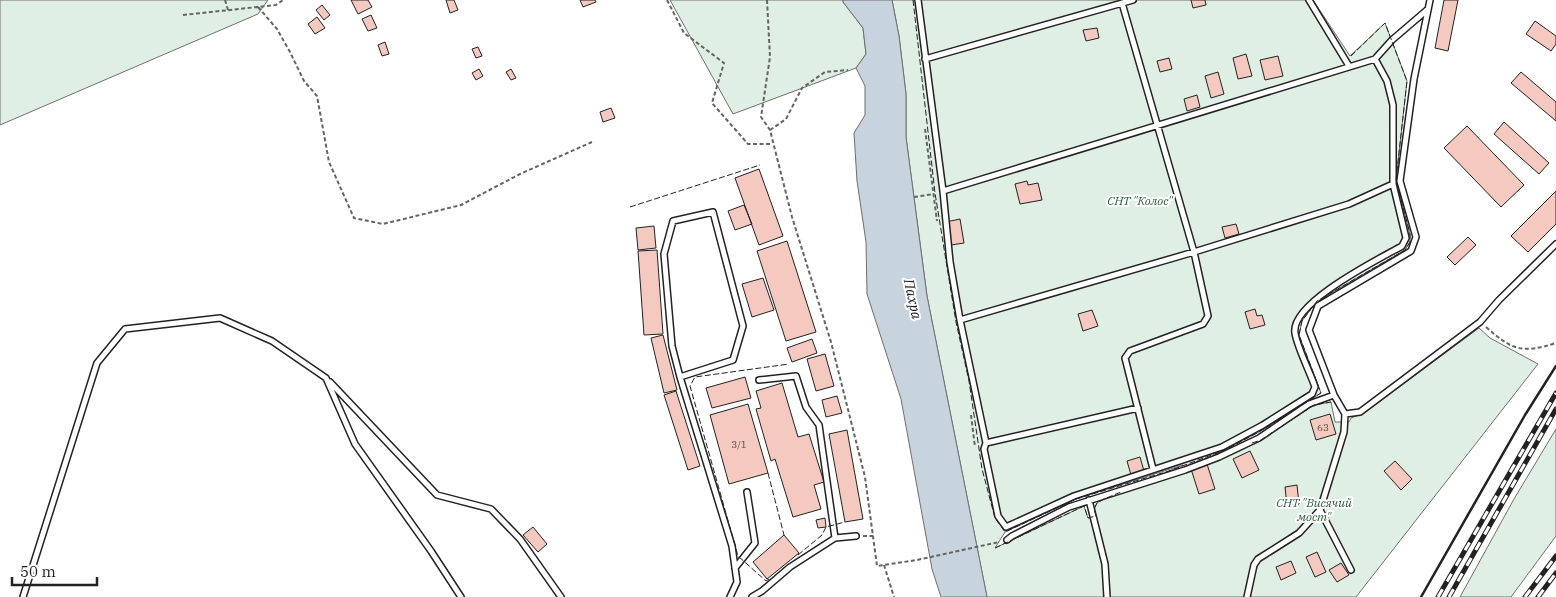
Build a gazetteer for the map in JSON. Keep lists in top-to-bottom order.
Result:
{
  "water": ["Пахра"],
  "parks": ["СНТ \"Колос\"", "СНТ \"Висячий мост\""],
  "house_numbers": ["63", "3/1"],
  "scale_bar": "50 m"
}
